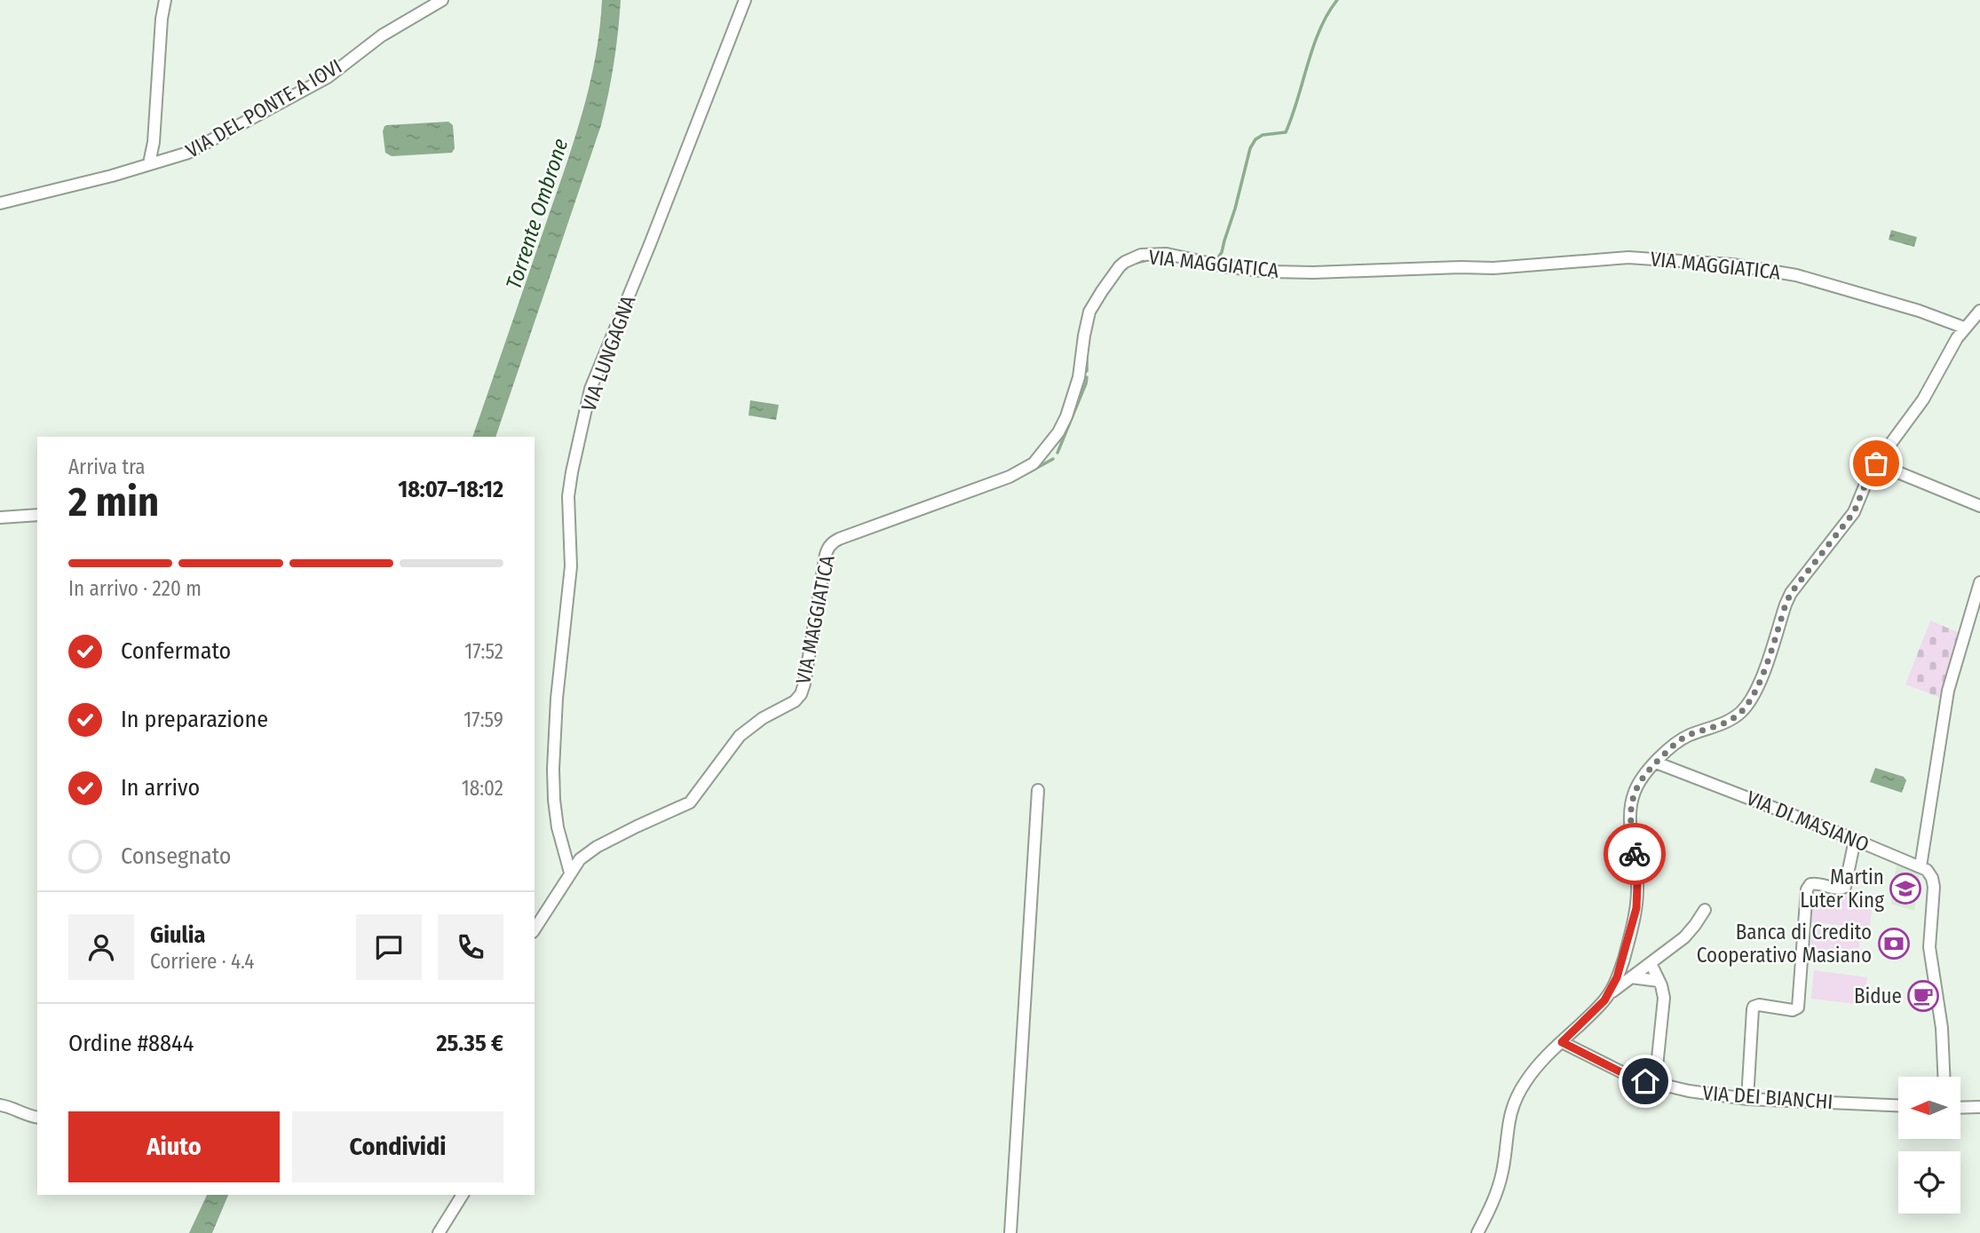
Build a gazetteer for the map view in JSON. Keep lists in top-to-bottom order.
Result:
{
  "streets": {
    "street": [
      "VIA DEL PONTE A IOVI",
      "VIA MAGGIATICA",
      "VIA LUNGAGNA",
      "VIA DI MASIANO",
      "VIA DEI BIANCHI"
    ]
  },
  "crossings": [
    ["VIA MAGGIATICA", "VIA LUNGAGNA"]
  ],
  "water": ["Torrente Ombrone"],
  "places": {
    "school or university": ["Martin Luter King"],
    "bank": ["Banca di Credito Cooperativo Masiano"],
    "cafe": ["Bidue"]
  },
  "north": "left",
  "page": {
    "heading": ["2 min", "Arriva tra", "18:07–18:12"],
    "panel": [
      "Giulia",
      "Corriere · 4.4",
      "Ordine #8844",
      "25.35 €"
    ],
    "bar": "In arrivo · 220 m",
    "list": [
      ["Confermato", "17:52"],
      ["In preparazione", "17:59"],
      ["In arrivo", "18:02"],
      "Consegnato"
    ],
    "buttons": ["Aiuto", "Condividi"]
  }
}
